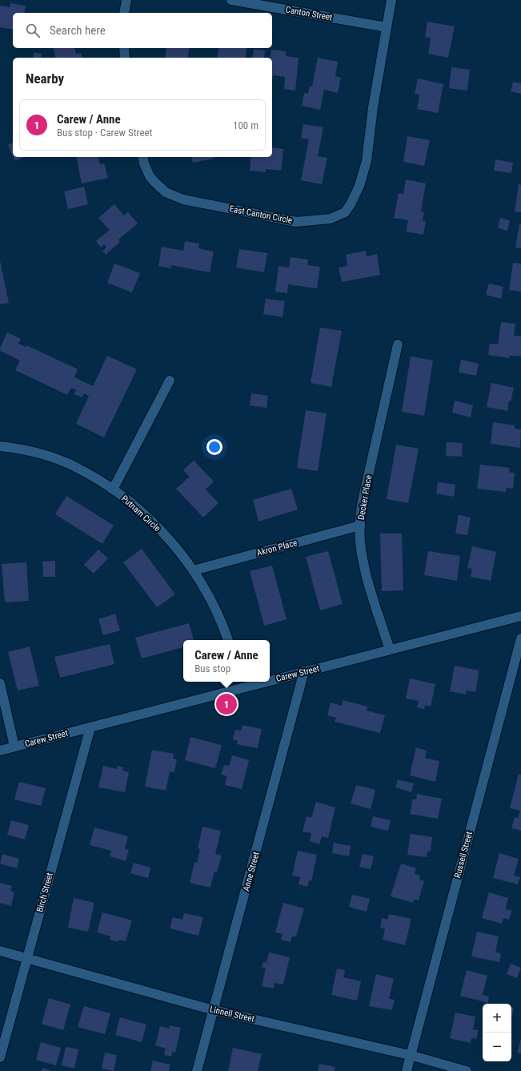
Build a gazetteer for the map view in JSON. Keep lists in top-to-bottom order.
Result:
{
  "streets": {
    "street": [
      "Canton Street",
      "East Canton Circle",
      "Decker Place",
      "Putnam Circle",
      "Akron Place",
      "Carew Street",
      "Russell Street",
      "Anne Street",
      "Birch Street",
      "Linnell Street"
    ]
  },
  "crossings": [
    ["Canton Street", "East Canton Circle"],
    ["Decker Place", "Akron Place"],
    ["Decker Place", "Carew Street"],
    ["Putnam Circle", "Akron Place"],
    ["Carew Street", "Anne Street"],
    ["Carew Street", "Birch Street"],
    ["Russell Street", "Linnell Street"],
    ["Anne Street", "Linnell Street"],
    ["Birch Street", "Linnell Street"]
  ],
  "page": {
    "search": "Search here",
    "heading": "Nearby",
    "list": [
      {
        "mark": "1",
        "name": "Carew / Anne",
        "note": "Bus stop · Carew Street",
        "value": "100 m"
      }
    ],
    "popup": ["Carew / Anne", "Bus stop"],
    "pins": "1",
    "map_buttons": ["+", "−"]
  }
}
